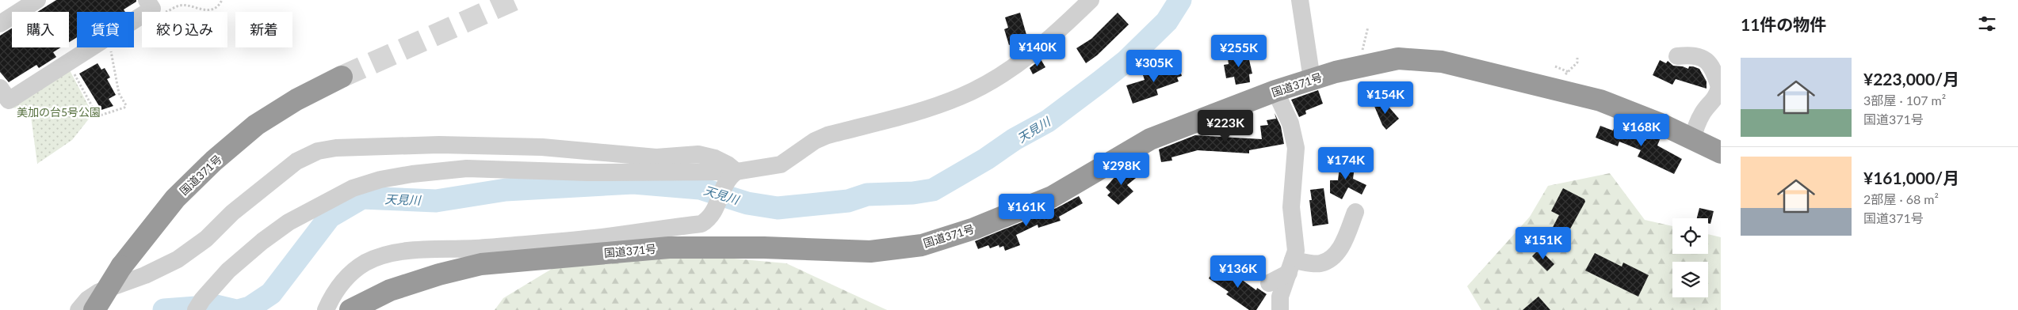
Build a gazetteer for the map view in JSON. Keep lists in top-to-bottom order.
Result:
{
  "streets": {
    "highway": ["国道371号"]
  },
  "water": ["天見川"],
  "parks": ["美加の台5号公園"],
  "page": {
    "heading": "11件の物件",
    "chip": [
      "購入",
      "賃貸",
      "絞り込み",
      "新着"
    ],
    "price": [
      "¥140K",
      "¥255K",
      "¥305K",
      "¥154K",
      "¥223K",
      "¥168K",
      "¥174K",
      "¥298K",
      "¥161K",
      "¥151K",
      "¥136K"
    ],
    "list": [
      {
        "name": "¥223,000/月",
        "note": "3部屋 · 107 m² · 国道371号"
      },
      {
        "name": "¥161,000/月",
        "note": "2部屋 · 68 m² · 国道371号"
      }
    ]
  }
}
